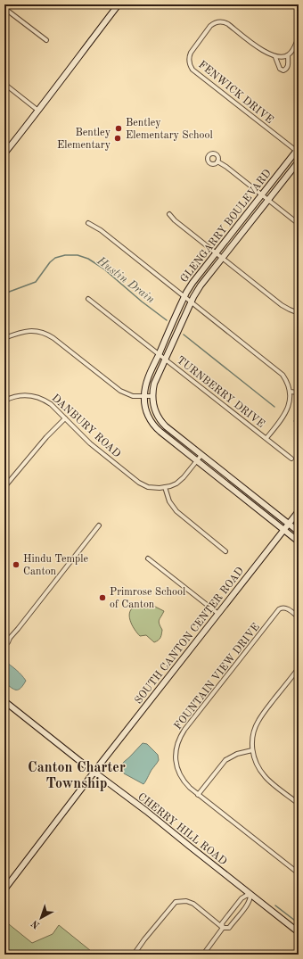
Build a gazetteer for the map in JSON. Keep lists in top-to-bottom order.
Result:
{
  "streets": {
    "street": [
      "FENWICK DRIVE",
      "GLENGARRY BOULEVARD",
      "TURNBERRY DRIVE",
      "DANBURY ROAD",
      "SOUTH CANTON CENTER ROAD",
      "FOUNTAIN VIEW DRIVE",
      "CHERRY HILL ROAD"
    ]
  },
  "crossings": [
    ["FENWICK DRIVE", "GLENGARRY BOULEVARD"],
    ["GLENGARRY BOULEVARD", "TURNBERRY DRIVE"],
    ["GLENGARRY BOULEVARD", "DANBURY ROAD"],
    ["GLENGARRY BOULEVARD", "SOUTH CANTON CENTER ROAD"],
    ["SOUTH CANTON CENTER ROAD", "CHERRY HILL ROAD"]
  ],
  "districts": ["Canton Charter Township"],
  "water": ["Hustin Drain"],
  "places": [
    "Bentley Elementary School",
    "Bentley Elementary",
    "Hindu Temple Canton",
    "Primrose School of Canton"
  ],
  "north": "bottom left"
}
